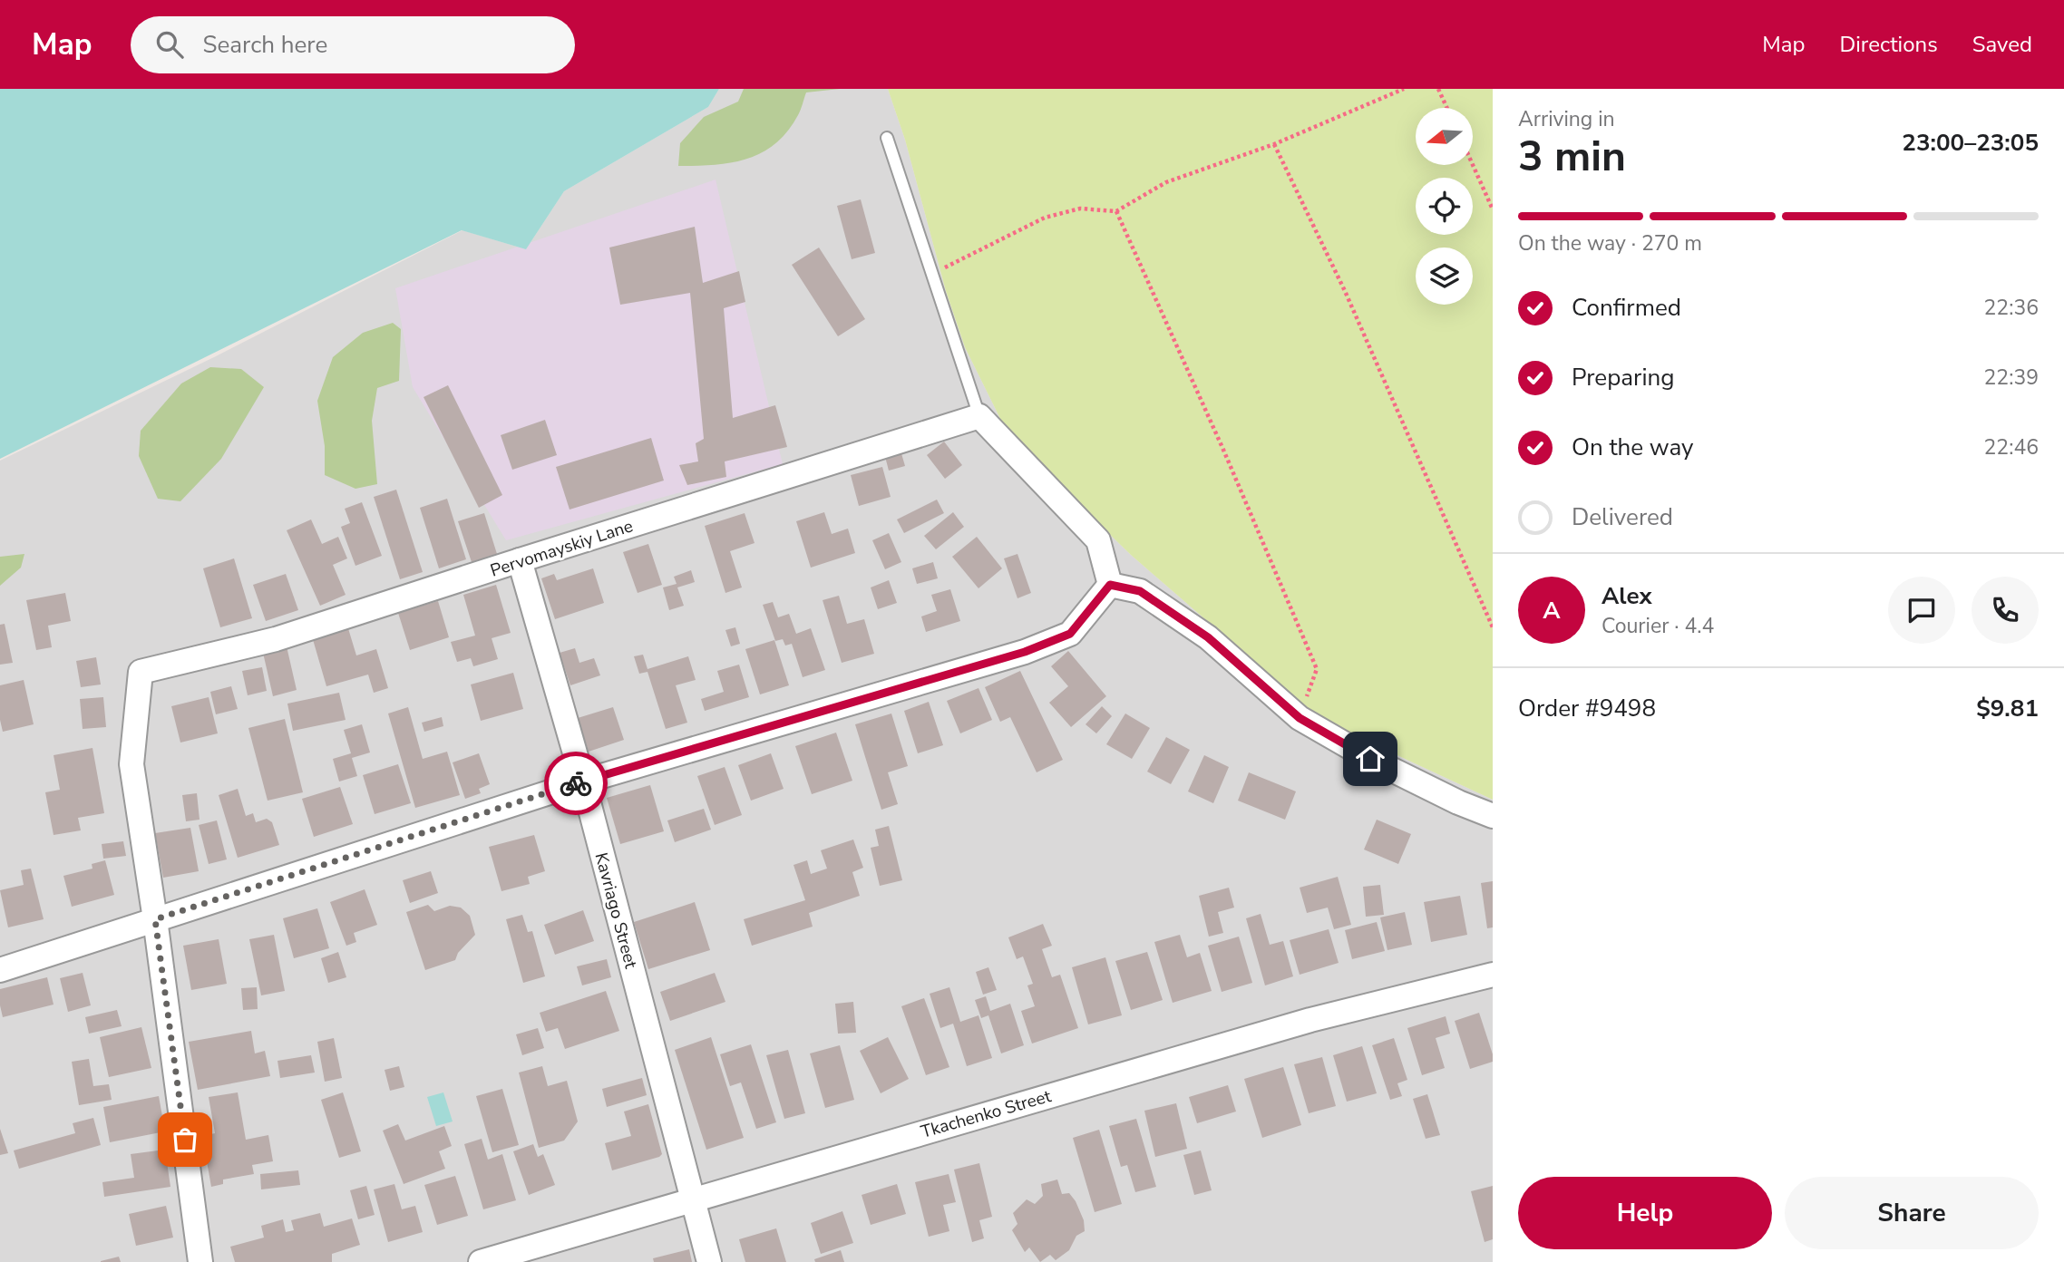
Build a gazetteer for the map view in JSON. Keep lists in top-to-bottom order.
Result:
{
  "streets": {
    "street": ["Pervomayskiy Lane", "Kavriago Street", "Tkachenko Street"]
  },
  "crossings": [
    ["Pervomayskiy Lane", "Kavriago Street"],
    ["Kavriago Street", "Tkachenko Street"]
  ],
  "north": "left",
  "page": {
    "header": "Map",
    "search": "Search here",
    "nav": ["Map", "Directions", "Saved"],
    "heading": ["3 min", "Arriving in", "23:00–23:05"],
    "panel": [
      "Alex",
      "Courier · 4.4",
      "Order #9498",
      "$9.81"
    ],
    "bar": "On the way · 270 m",
    "list": [
      ["Confirmed", "22:36"],
      ["Preparing", "22:39"],
      ["On the way", "22:46"],
      "Delivered"
    ],
    "round": "A",
    "buttons": ["Help", "Share"]
  }
}
